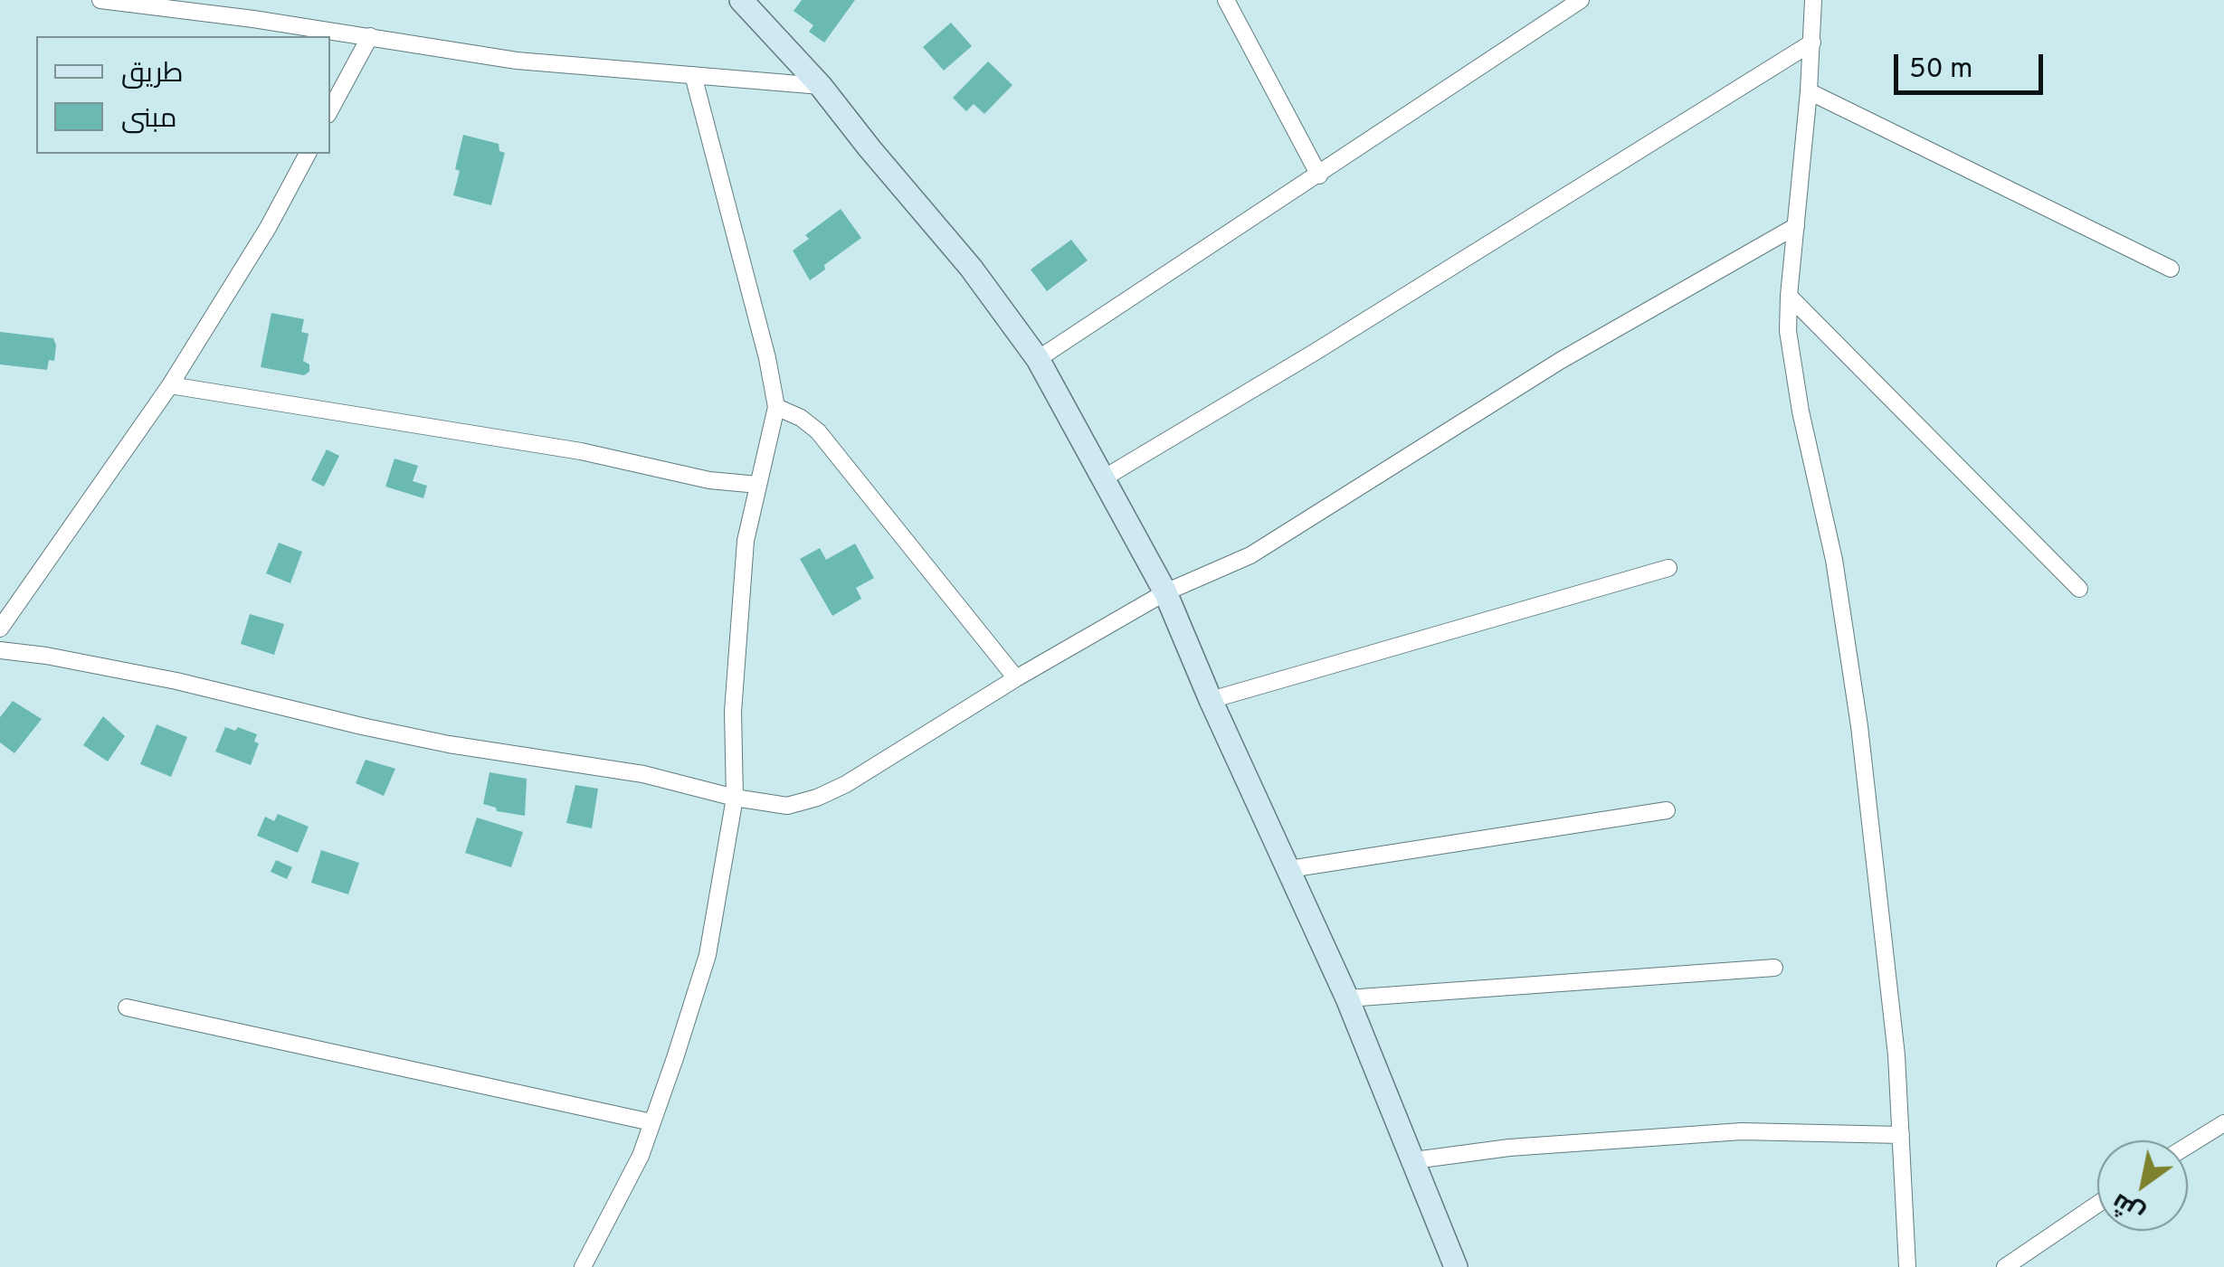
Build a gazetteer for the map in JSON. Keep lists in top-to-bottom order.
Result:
{
  "legend": ["طريق", "مبنى"],
  "scale_bar": "50 m",
  "north": "bottom left"
}
